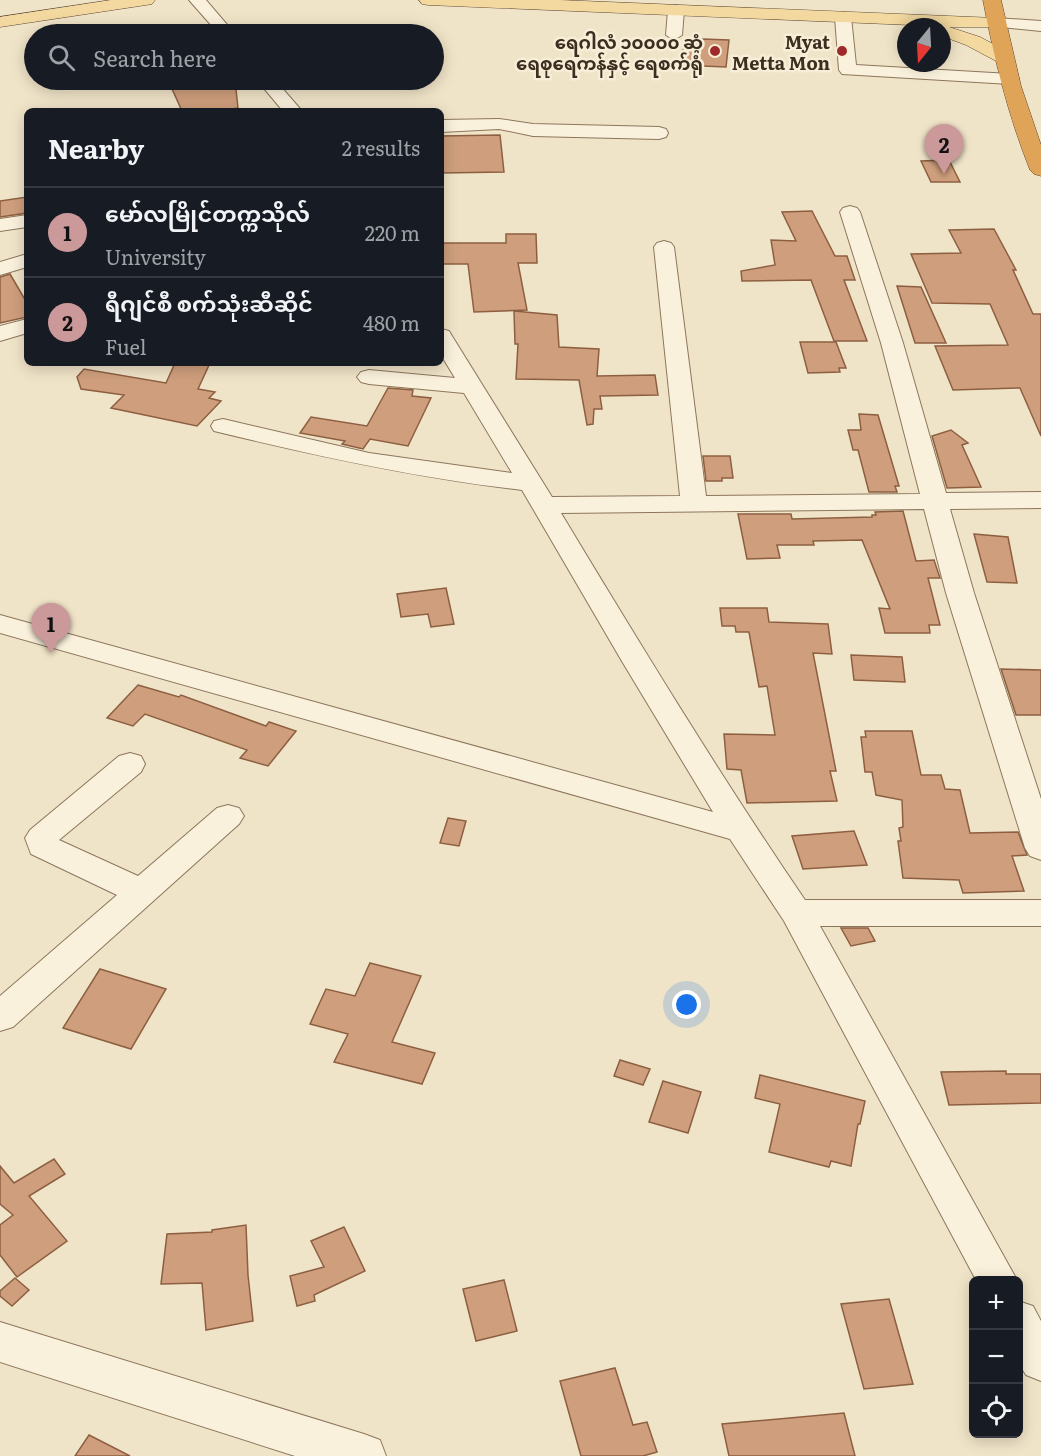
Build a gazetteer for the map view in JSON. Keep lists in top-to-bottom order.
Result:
{
  "places": ["ရေဂါလံ ၁၀၀၀၀ ဆံ့ ရေစုရေကန်နှင့် ရေစက်ရုံ", "Myat Metta Mon"],
  "north": "bottom",
  "page": {
    "search": "Search here",
    "heading": ["Nearby", "2 results"],
    "pins": ["2", "1"],
    "list": [
      {
        "mark": "1",
        "name": "မော်လမြိုင်တက္ကသိုလ်",
        "note": "University",
        "value": "220 m"
      },
      {
        "mark": "2",
        "name": "ရီဂျင်စီ စက်သုံးဆီဆိုင်",
        "note": "Fuel",
        "value": "480 m"
      }
    ],
    "map_buttons": ["+", "−"]
  }
}
